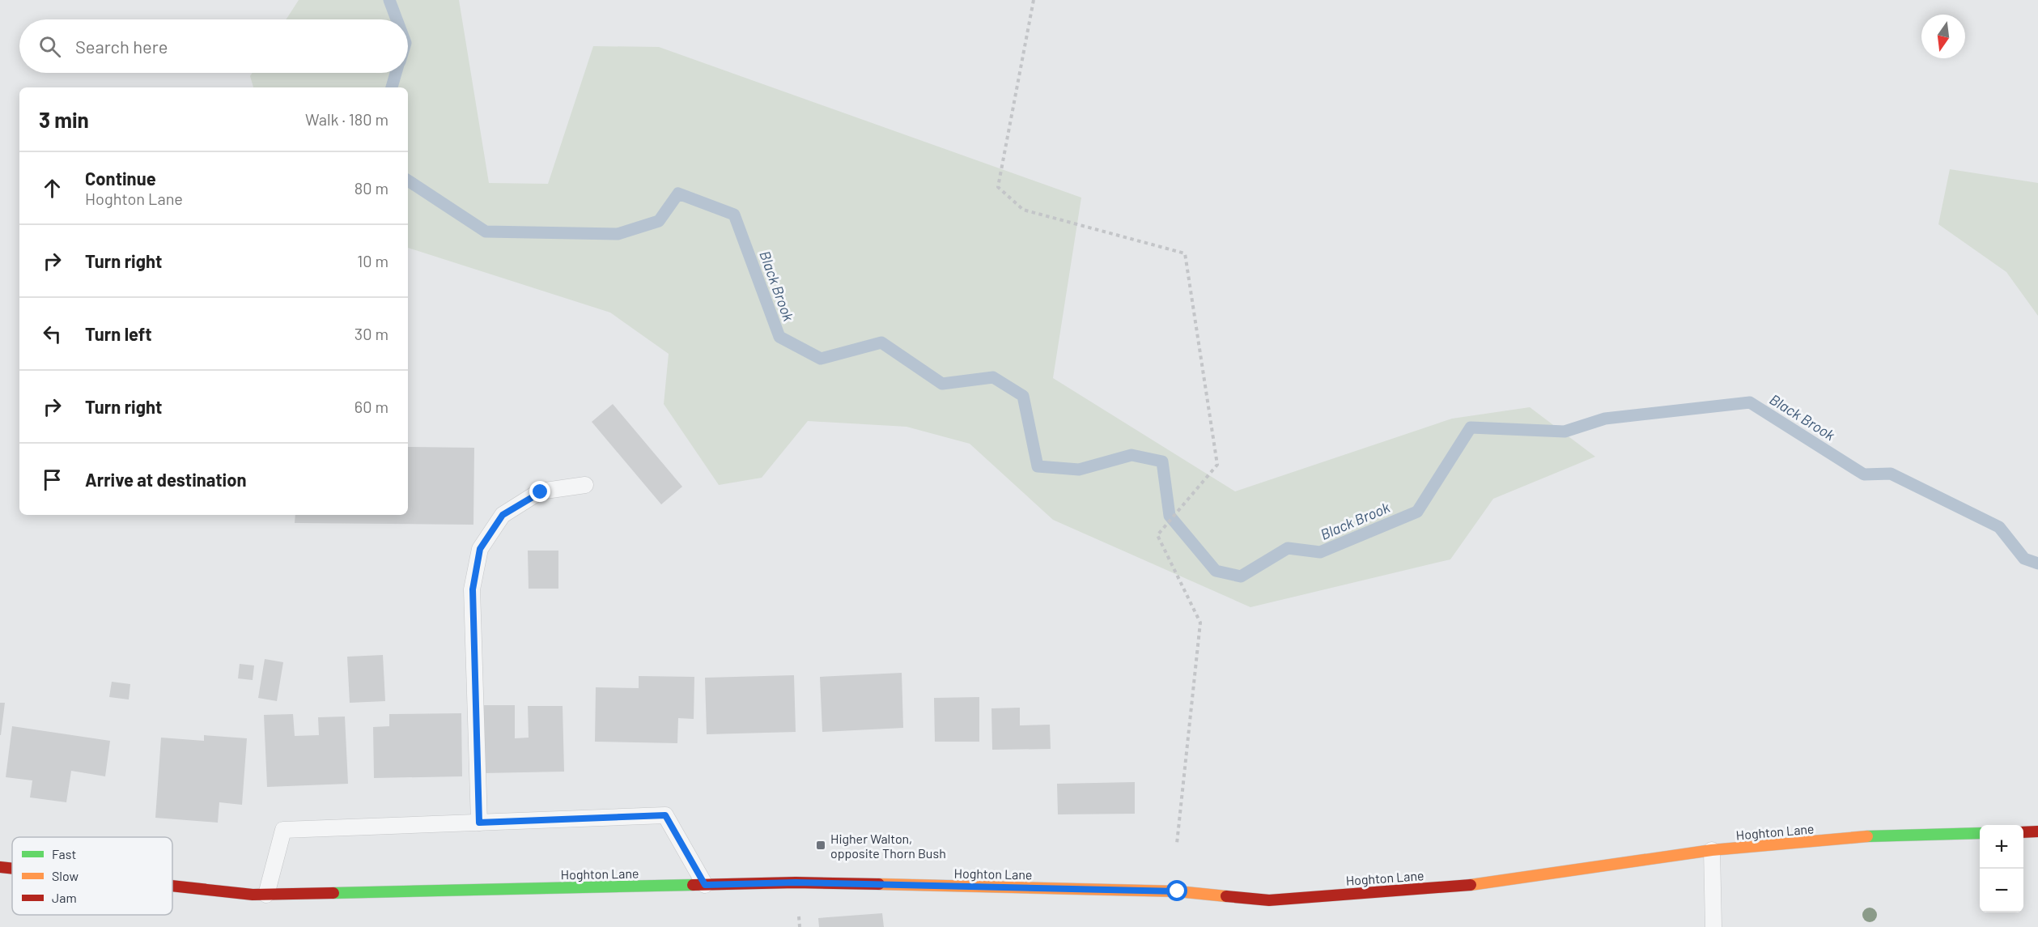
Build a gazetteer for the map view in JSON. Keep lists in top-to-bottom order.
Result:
{
  "streets": {
    "main road": ["Hoghton Lane"]
  },
  "water": ["Black Brook"],
  "places": {
    "transit": ["Higher Walton, opposite Thorn Bush"]
  },
  "legend": ["Fast", "Slow", "Jam"],
  "north": "bottom",
  "page": {
    "search": "Search here",
    "heading": ["3 min", "Walk · 180 m"],
    "list": [
      ["Continue", "Hoghton Lane", "80 m"],
      ["Turn right", "10 m"],
      ["Turn left", "30 m"],
      ["Turn right", "60 m"],
      "Arrive at destination"
    ],
    "map_buttons": ["+", "−"]
  }
}
